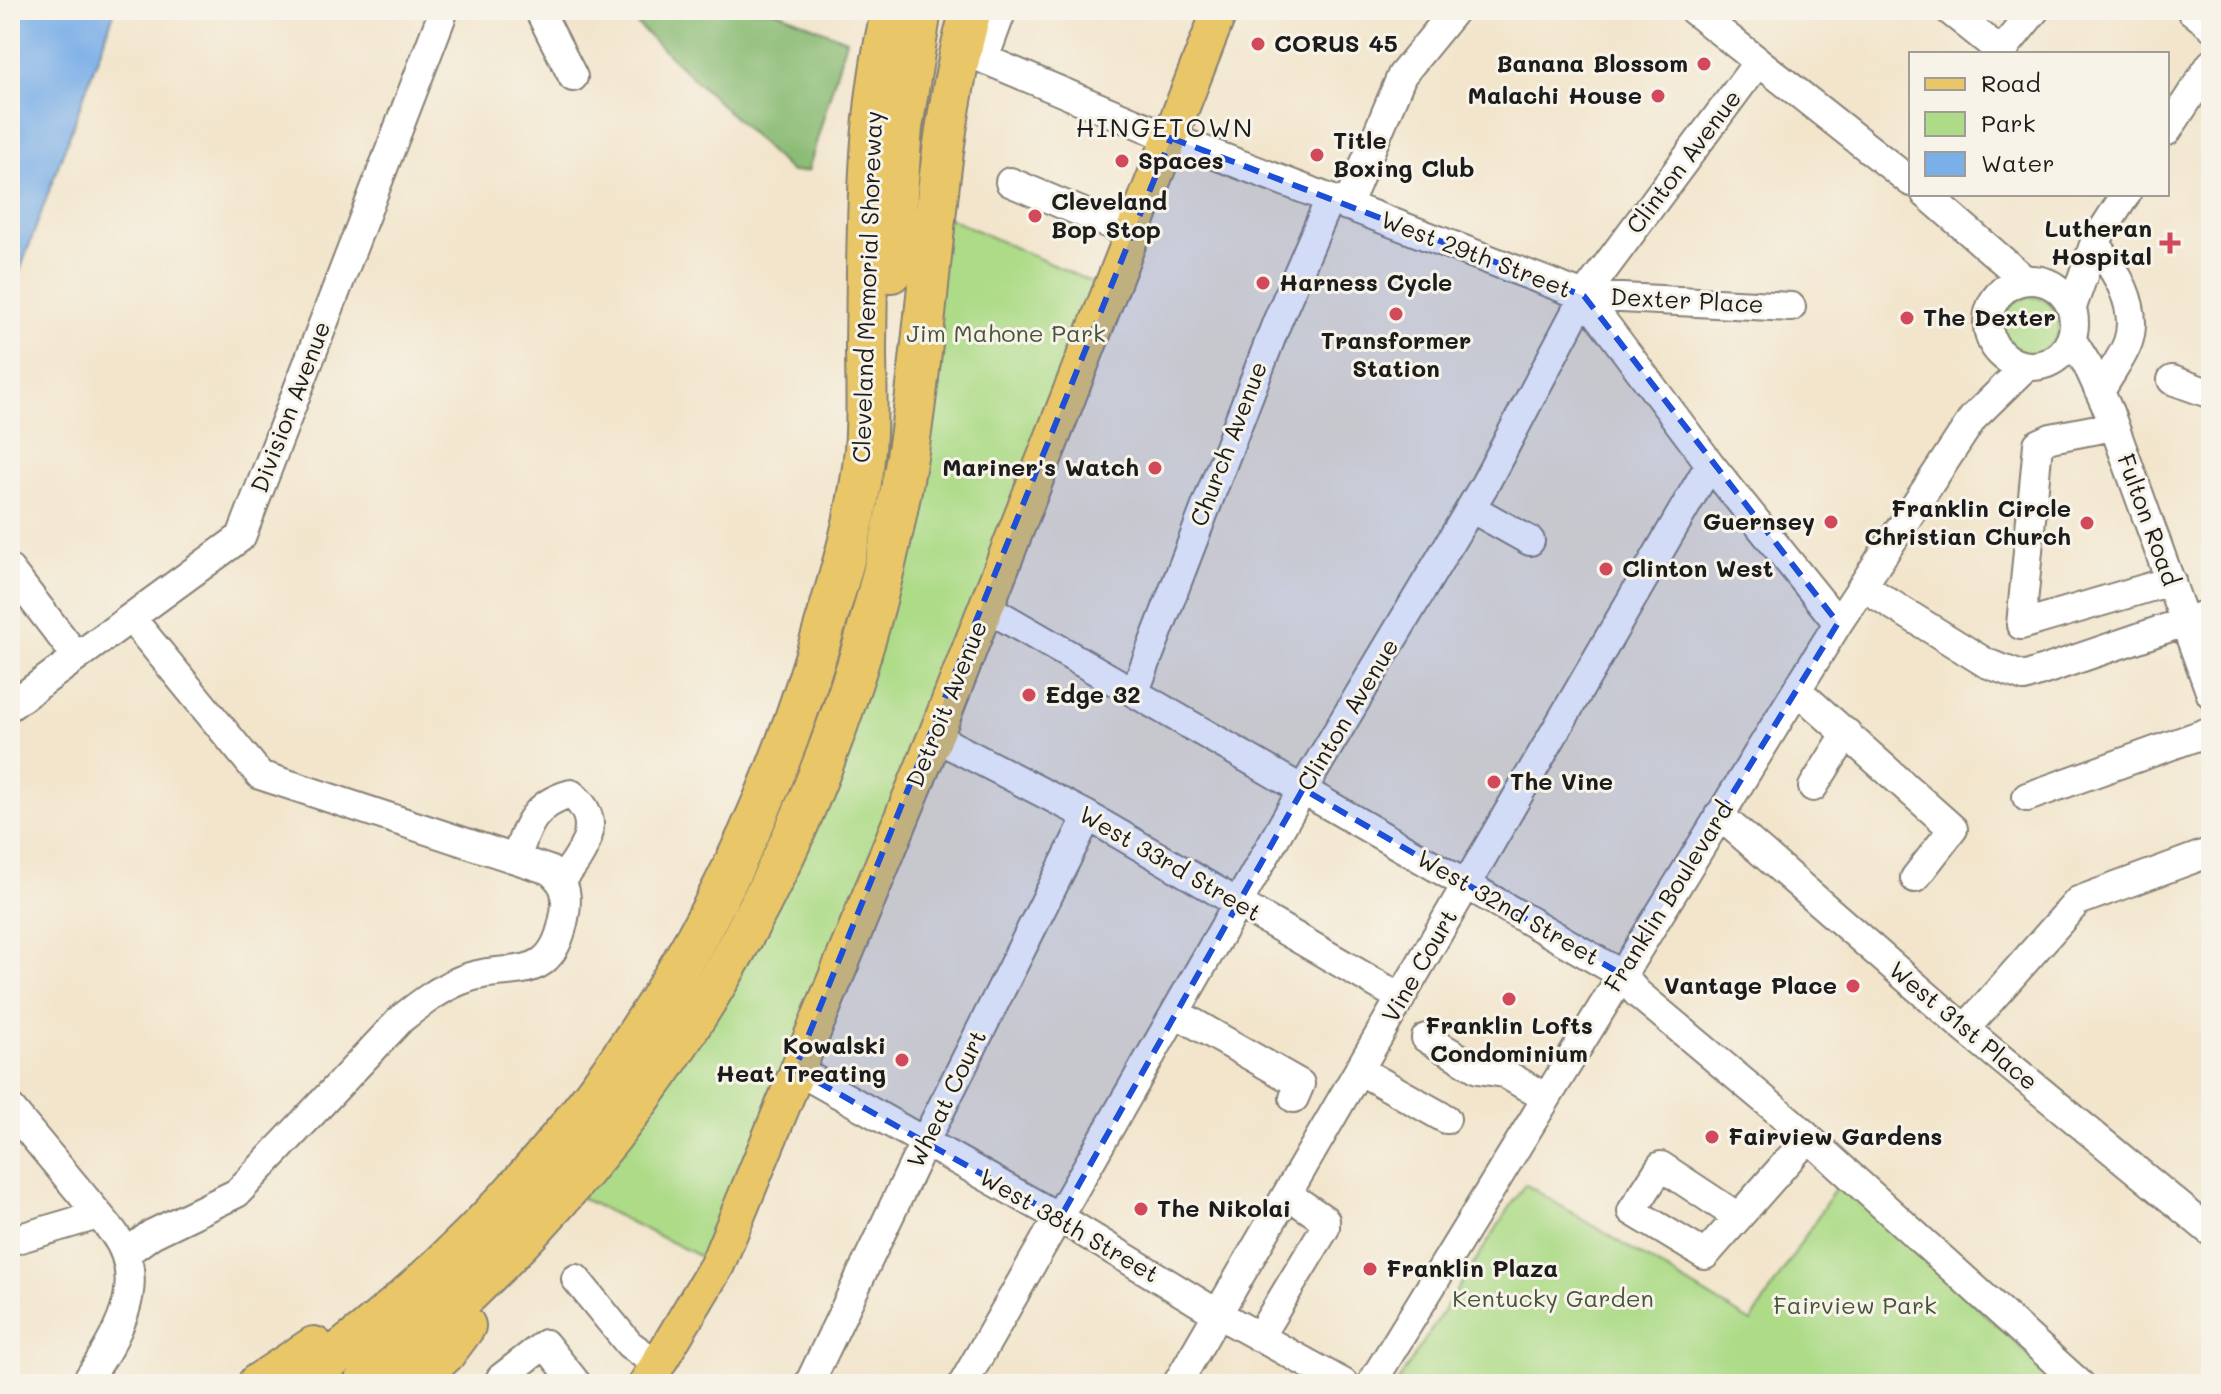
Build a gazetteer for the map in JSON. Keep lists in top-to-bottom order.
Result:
{
  "streets": {
    "highway": ["Cleveland Memorial Shoreway"],
    "main road": ["Detroit Avenue"],
    "street": [
      "Clinton Avenue",
      "West 29th Street",
      "Dexter Place",
      "Division Avenue",
      "Church Avenue",
      "Fulton Road",
      "West 33rd Street",
      "Franklin Boulevard",
      "West 32nd Street",
      "Vine Court",
      "West 31st Place",
      "Wheat Court",
      "West 38th Street"
    ]
  },
  "crossings": [
    ["Clinton Avenue", "West 29th Street"],
    ["Clinton Avenue", "Dexter Place"],
    ["Clinton Avenue", "West 33rd Street"],
    ["Clinton Avenue", "West 32nd Street"],
    ["Clinton Avenue", "West 38th Street"],
    ["West 29th Street", "Dexter Place"],
    ["West 29th Street", "Church Avenue"],
    ["West 29th Street", "Detroit Avenue"],
    ["West 29th Street", "Franklin Boulevard"],
    ["West 29th Street", "Vine Court"],
    ["Church Avenue", "West 32nd Street"],
    ["Fulton Road", "Franklin Boulevard"],
    ["Detroit Avenue", "West 33rd Street"],
    ["Detroit Avenue", "West 32nd Street"],
    ["Detroit Avenue", "West 38th Street"],
    ["West 33rd Street", "Vine Court"],
    ["West 33rd Street", "Wheat Court"],
    ["Franklin Boulevard", "West 32nd Street"],
    ["Franklin Boulevard", "West 31st Place"],
    ["West 32nd Street", "Vine Court"],
    ["Vine Court", "West 38th Street"],
    ["Wheat Court", "West 38th Street"]
  ],
  "districts": ["HINGETOWN"],
  "parks": ["Jim Mahone Park", "Kentucky Garden", "Fairview Park"],
  "places": {
    "other": [
      "CORUS 45",
      "Banana Blossom",
      "Malachi House",
      "Title Boxing Club",
      "Spaces",
      "Cleveland Bop Stop",
      "Harness Cycle",
      "Transformer Station",
      "The Dexter",
      "Mariner's Watch",
      "Guernsey",
      "Franklin Circle Christian Church",
      "Clinton West",
      "Edge 32",
      "The Vine",
      "Vantage Place",
      "Franklin Lofts Condominium",
      "Kowalski Heat Treating",
      "Fairview Gardens",
      "The Nikolai",
      "Franklin Plaza"
    ],
    "health": ["Lutheran Hospital"]
  },
  "legend": ["Road", "Park", "Water"]
}
